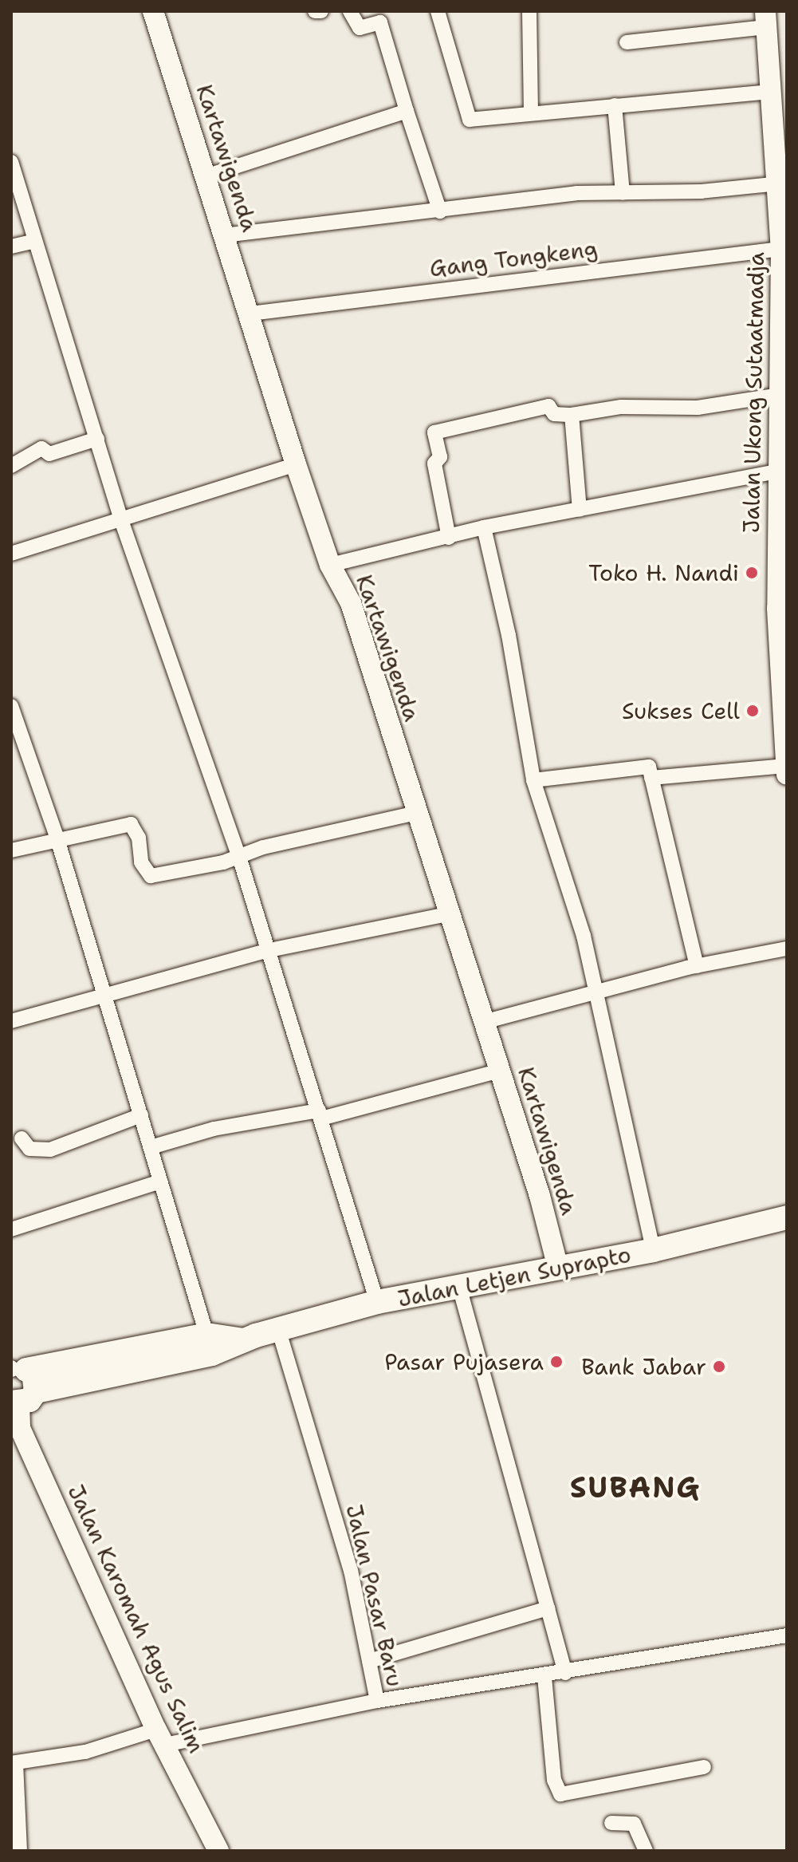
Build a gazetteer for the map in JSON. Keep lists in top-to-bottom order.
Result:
{
  "streets": {
    "main road": ["Jalan Letjen Suprapto"],
    "street": [
      "Kartawigenda",
      "Gang Tongkeng",
      "Jalan Ukong Sutaatmadja",
      "Jalan Pasar Baru",
      "Jalan Karomah Agus Salim"
    ]
  },
  "crossings": [
    ["Kartawigenda", "Gang Tongkeng"],
    ["Kartawigenda", "Jalan Letjen Suprapto"],
    ["Gang Tongkeng", "Jalan Ukong Sutaatmadja"],
    ["Jalan Letjen Suprapto", "Jalan Pasar Baru"],
    ["Jalan Letjen Suprapto", "Jalan Karomah Agus Salim"],
    ["Jalan Pasar Baru", "Jalan Karomah Agus Salim"]
  ],
  "districts": ["SUBANG"],
  "places": [
    "Toko H. Nandi",
    "Sukses Cell",
    "Pasar Pujasera",
    "Bank Jabar"
  ]
}
